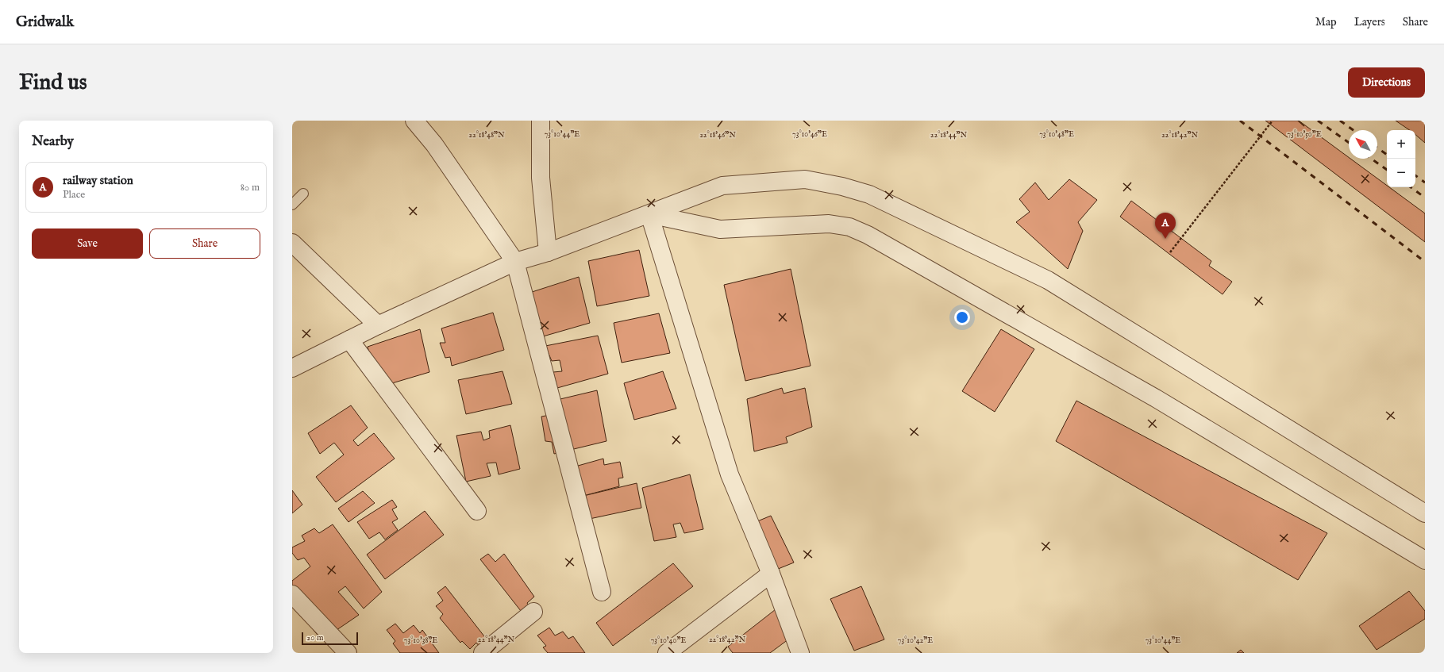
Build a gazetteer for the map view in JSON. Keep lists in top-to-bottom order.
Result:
{
  "scale_bar": "20 m",
  "north": "top left",
  "page": {
    "header": "Gridwalk",
    "nav": ["Map", "Layers", "Share"],
    "buttons": [
      "Directions",
      ["Save", "Share"]
    ],
    "title": "Find us",
    "heading": "Nearby",
    "map_buttons": ["+", "−"],
    "list": [
      {
        "mark": "A",
        "name": "railway station",
        "note": "Place",
        "value": "80 m"
      }
    ],
    "pins": "A",
    "scale": "20 m"
  },
  "coordinates": [
    "73°10'48\"E",
    "73°10'50\"E",
    "73°10'44\"E",
    "73°10'46\"E",
    "22°18'48\"N",
    "22°18'46\"N",
    "22°18'44\"N",
    "22°18'42\"N",
    "73°10'38\"E",
    "73°10'40\"E",
    "73°10'42\"E"
  ]
}
